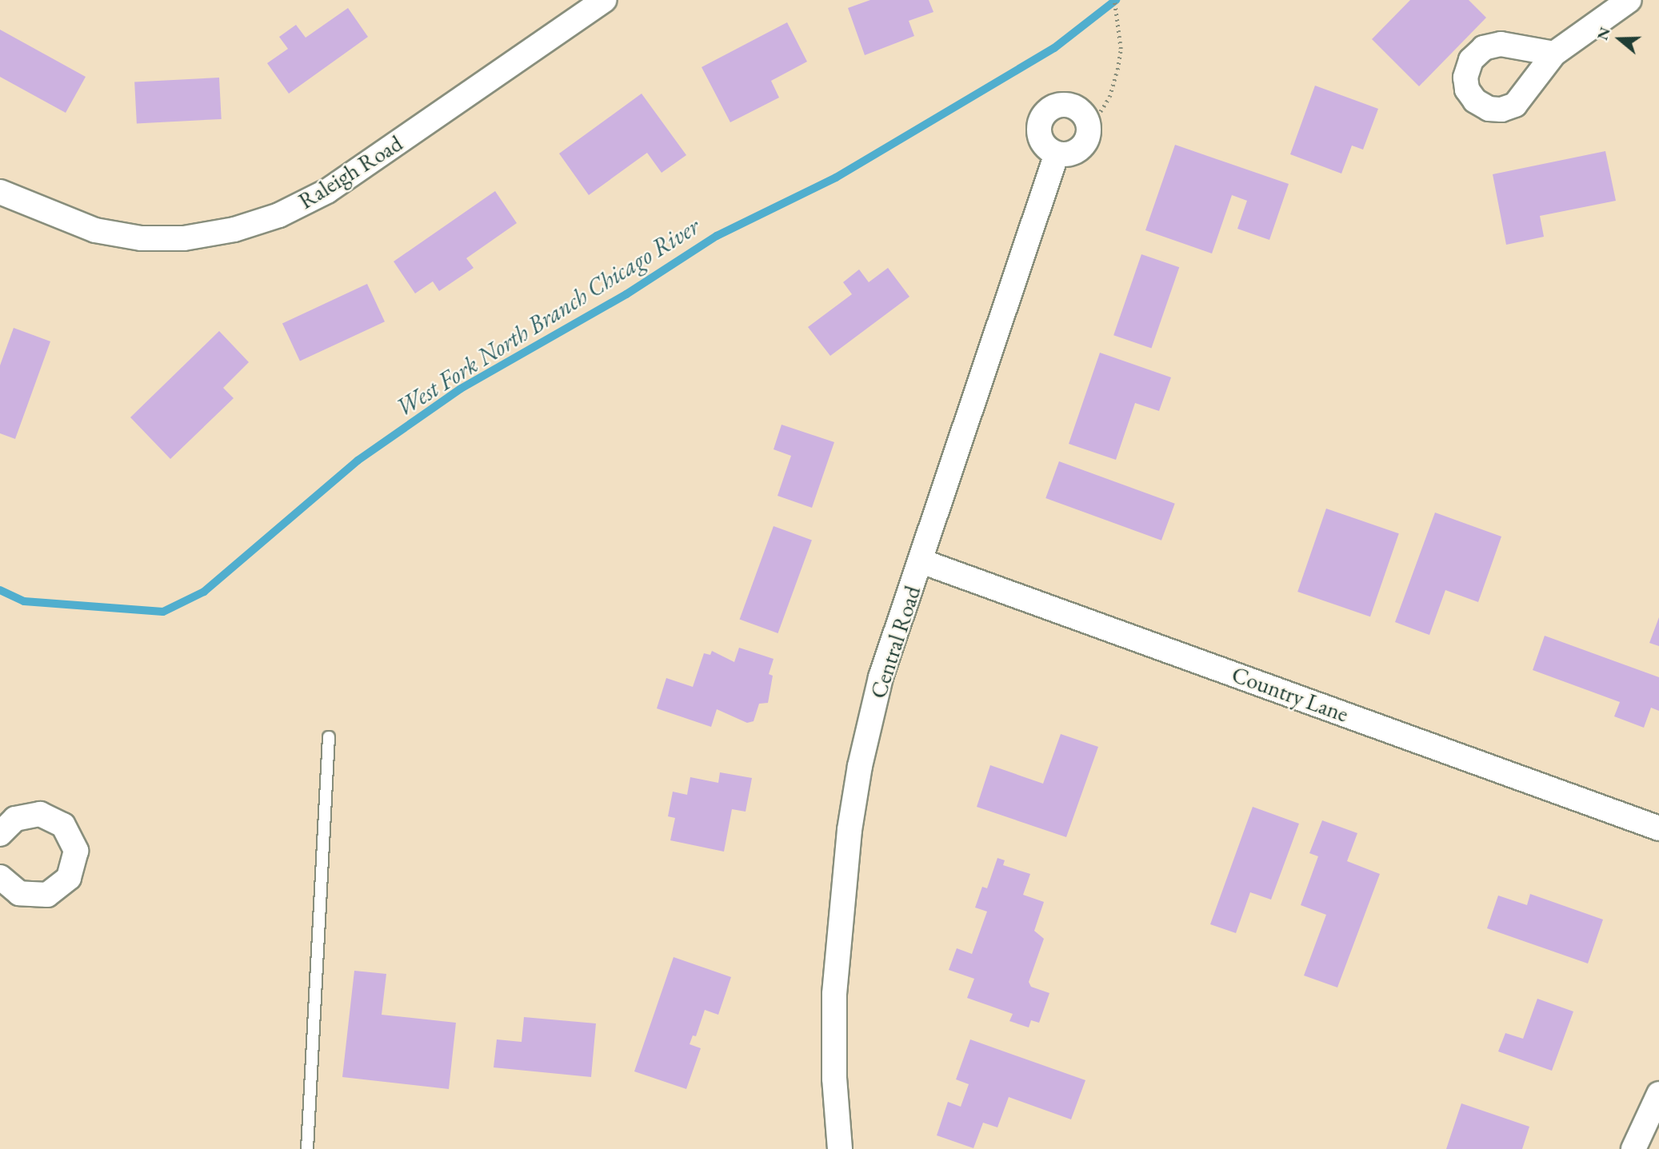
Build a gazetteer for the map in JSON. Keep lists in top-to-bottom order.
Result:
{
  "streets": {
    "street": ["Raleigh Road", "Central Road", "Country Lane"]
  },
  "crossings": [
    ["Central Road", "Country Lane"]
  ],
  "water": ["West Fork North Branch Chicago River"],
  "north": "left"
}
